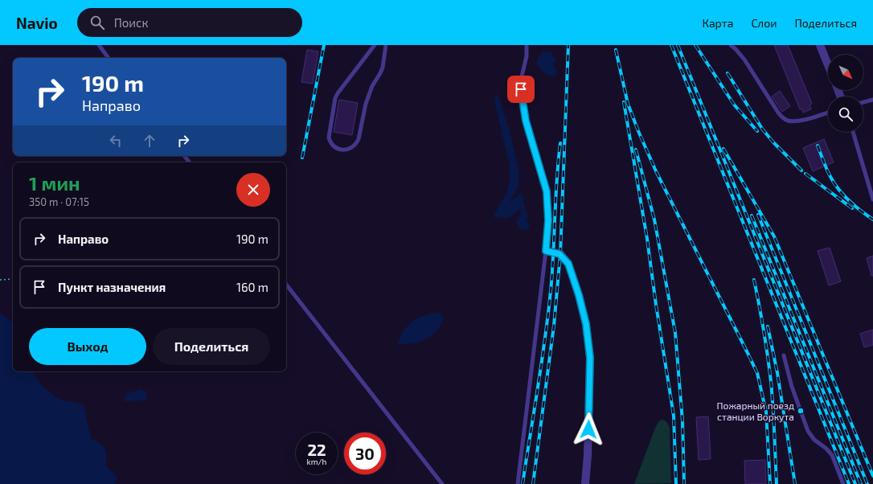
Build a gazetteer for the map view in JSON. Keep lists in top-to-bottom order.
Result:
{
  "places": ["Пожарный поезд станции Воркута"],
  "north": "bottom right",
  "page": {
    "header": "Navio",
    "search": "Поиск",
    "nav": ["Карта", "Слои", "Поделиться"],
    "turn": ["190 m", "Направо"],
    "heading": ["1 мин", "350 m · 07:15"],
    "list": [
      {
        "name": "Направо",
        "value": "190 m"
      },
      {
        "name": "Пункт назначения",
        "value": "160 m"
      }
    ],
    "buttons": ["Выход", "Поделиться"],
    "speed": "22 km/h",
    "limit": "30"
  }
}
